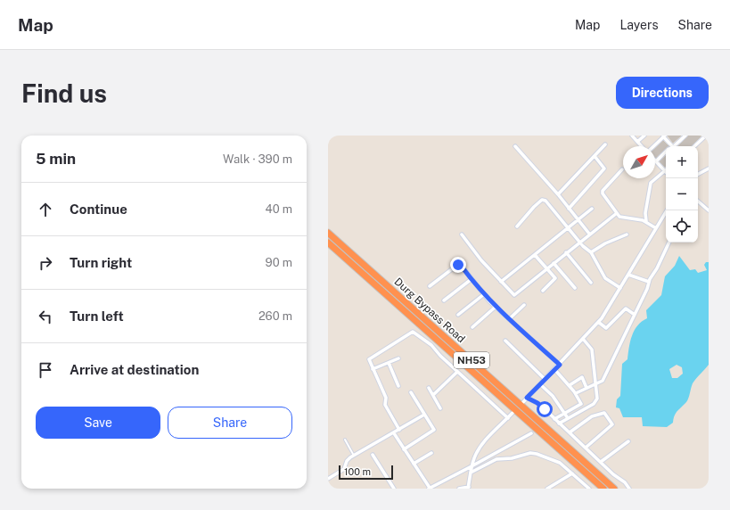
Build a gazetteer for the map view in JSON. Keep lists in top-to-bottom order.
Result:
{
  "streets": {
    "highway": ["Durg Bypass Road", "NH53"]
  },
  "scale_bar": "100 m",
  "north": "top right",
  "page": {
    "header": "Map",
    "nav": ["Map", "Layers", "Share"],
    "buttons": [
      "Directions",
      ["Save", "Share"]
    ],
    "title": "Find us",
    "heading": ["5 min", "Walk · 390 m"],
    "map_buttons": ["+", "−"],
    "list": [
      ["Continue", "40 m"],
      ["Turn right", "90 m"],
      ["Turn left", "260 m"],
      "Arrive at destination"
    ],
    "scale": "100 m"
  }
}
